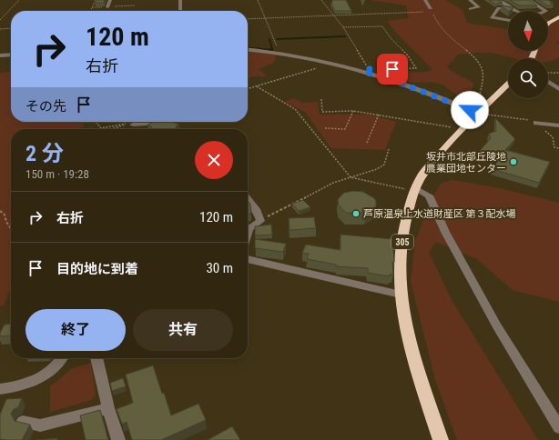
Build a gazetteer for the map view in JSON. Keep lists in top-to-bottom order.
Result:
{
  "streets": {
    "highway": ["305"]
  },
  "places": ["坂井市北部丘陵地 農業団地センター", "芦原温泉上水道財産区 第３配水場"],
  "north": "bottom",
  "page": {
    "turn": ["120 m", "右折"],
    "then": "その先",
    "heading": ["2 分", "150 m · 19:28"],
    "list": [
      {
        "name": "右折",
        "value": "120 m"
      },
      {
        "name": "目的地に到着",
        "value": "30 m"
      }
    ],
    "buttons": ["終了", "共有"]
  }
}
